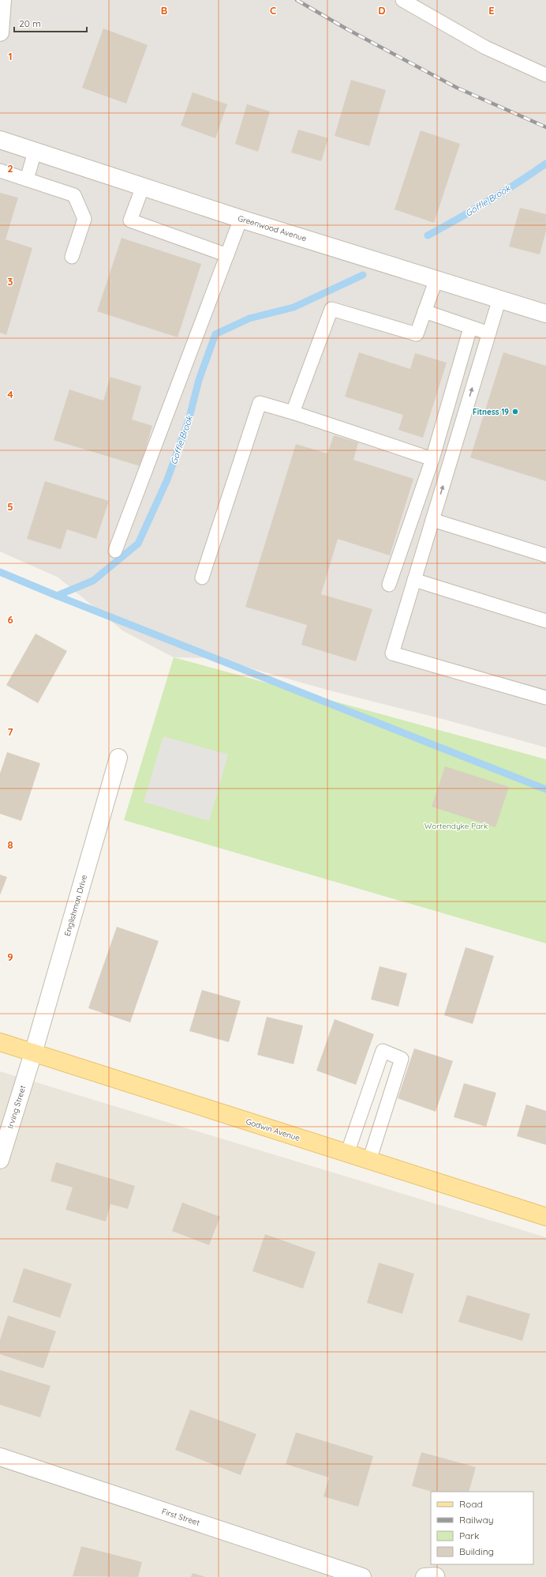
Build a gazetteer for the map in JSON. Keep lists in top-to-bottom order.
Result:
{
  "streets": {
    "main road": ["Godwin Avenue"],
    "street": [
      "Greenwood Avenue",
      "Englishman Drive",
      "Irving Street",
      "First Street"
    ]
  },
  "crossings": [
    ["Englishman Drive", "Irving Street"],
    ["Englishman Drive", "Godwin Avenue"],
    ["Irving Street", "Godwin Avenue"]
  ],
  "water": ["Goffle Brook"],
  "parks": ["Wortendyke Park"],
  "places": ["Fitness 19"],
  "legend": [
    "Road",
    "Railway",
    "Park",
    "Building"
  ],
  "scale_bar": "20 m",
  "grid": {
    "columns": [
      "B",
      "C",
      "D",
      "E"
    ],
    "rows": [
      "1",
      "2",
      "3",
      "4",
      "5",
      "6",
      "7",
      "8",
      "9"
    ]
  }
}
